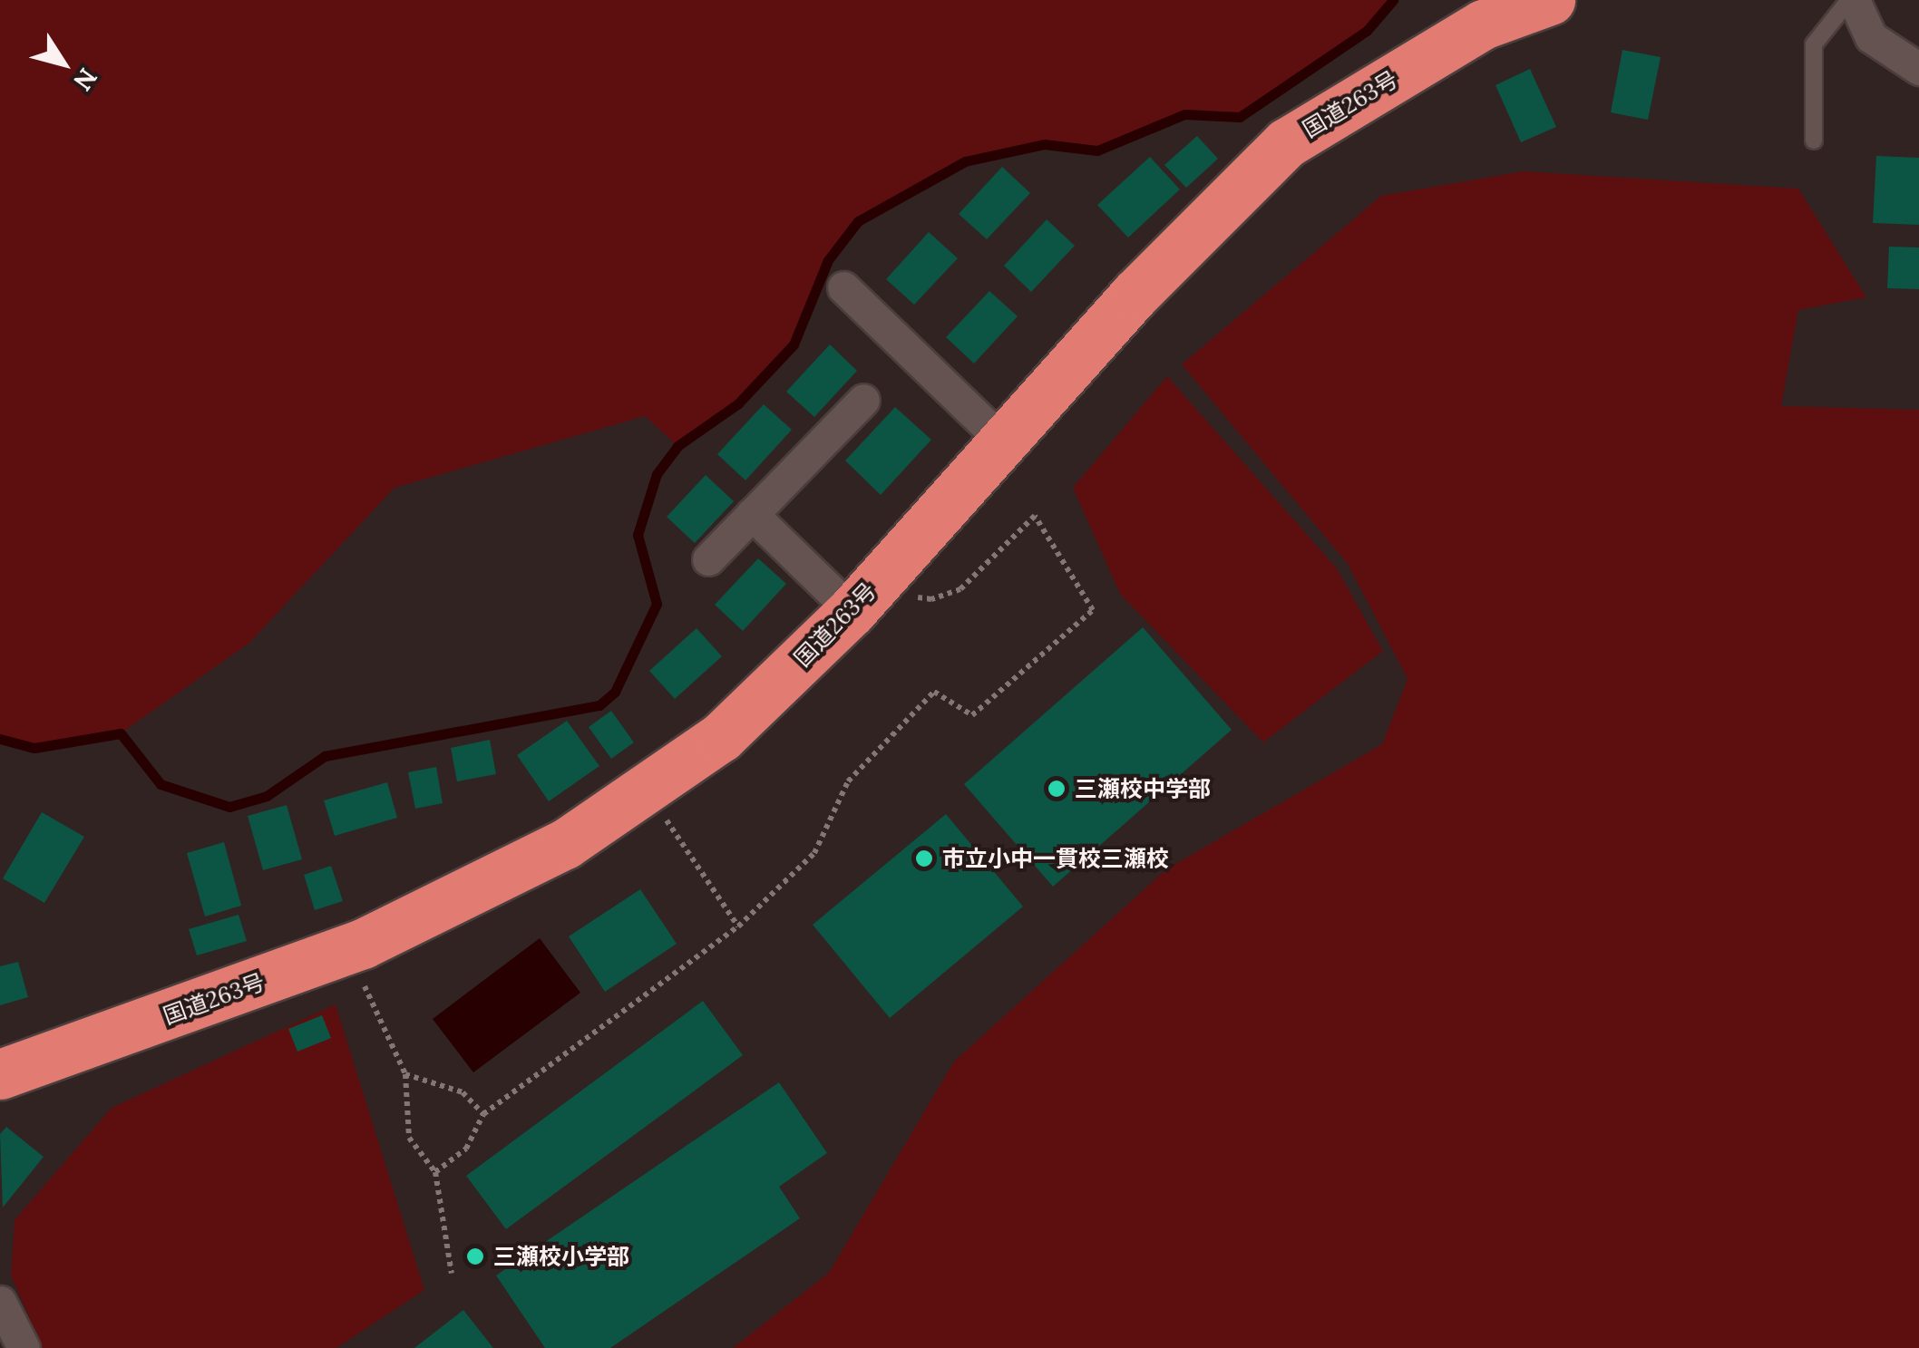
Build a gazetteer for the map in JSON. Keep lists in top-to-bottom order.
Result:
{
  "streets": {
    "highway": ["国道263号"]
  },
  "places": ["三瀬校中学部", "市立小中一貫校三瀬校", "三瀬校小学部"],
  "north": "bottom right"
}
